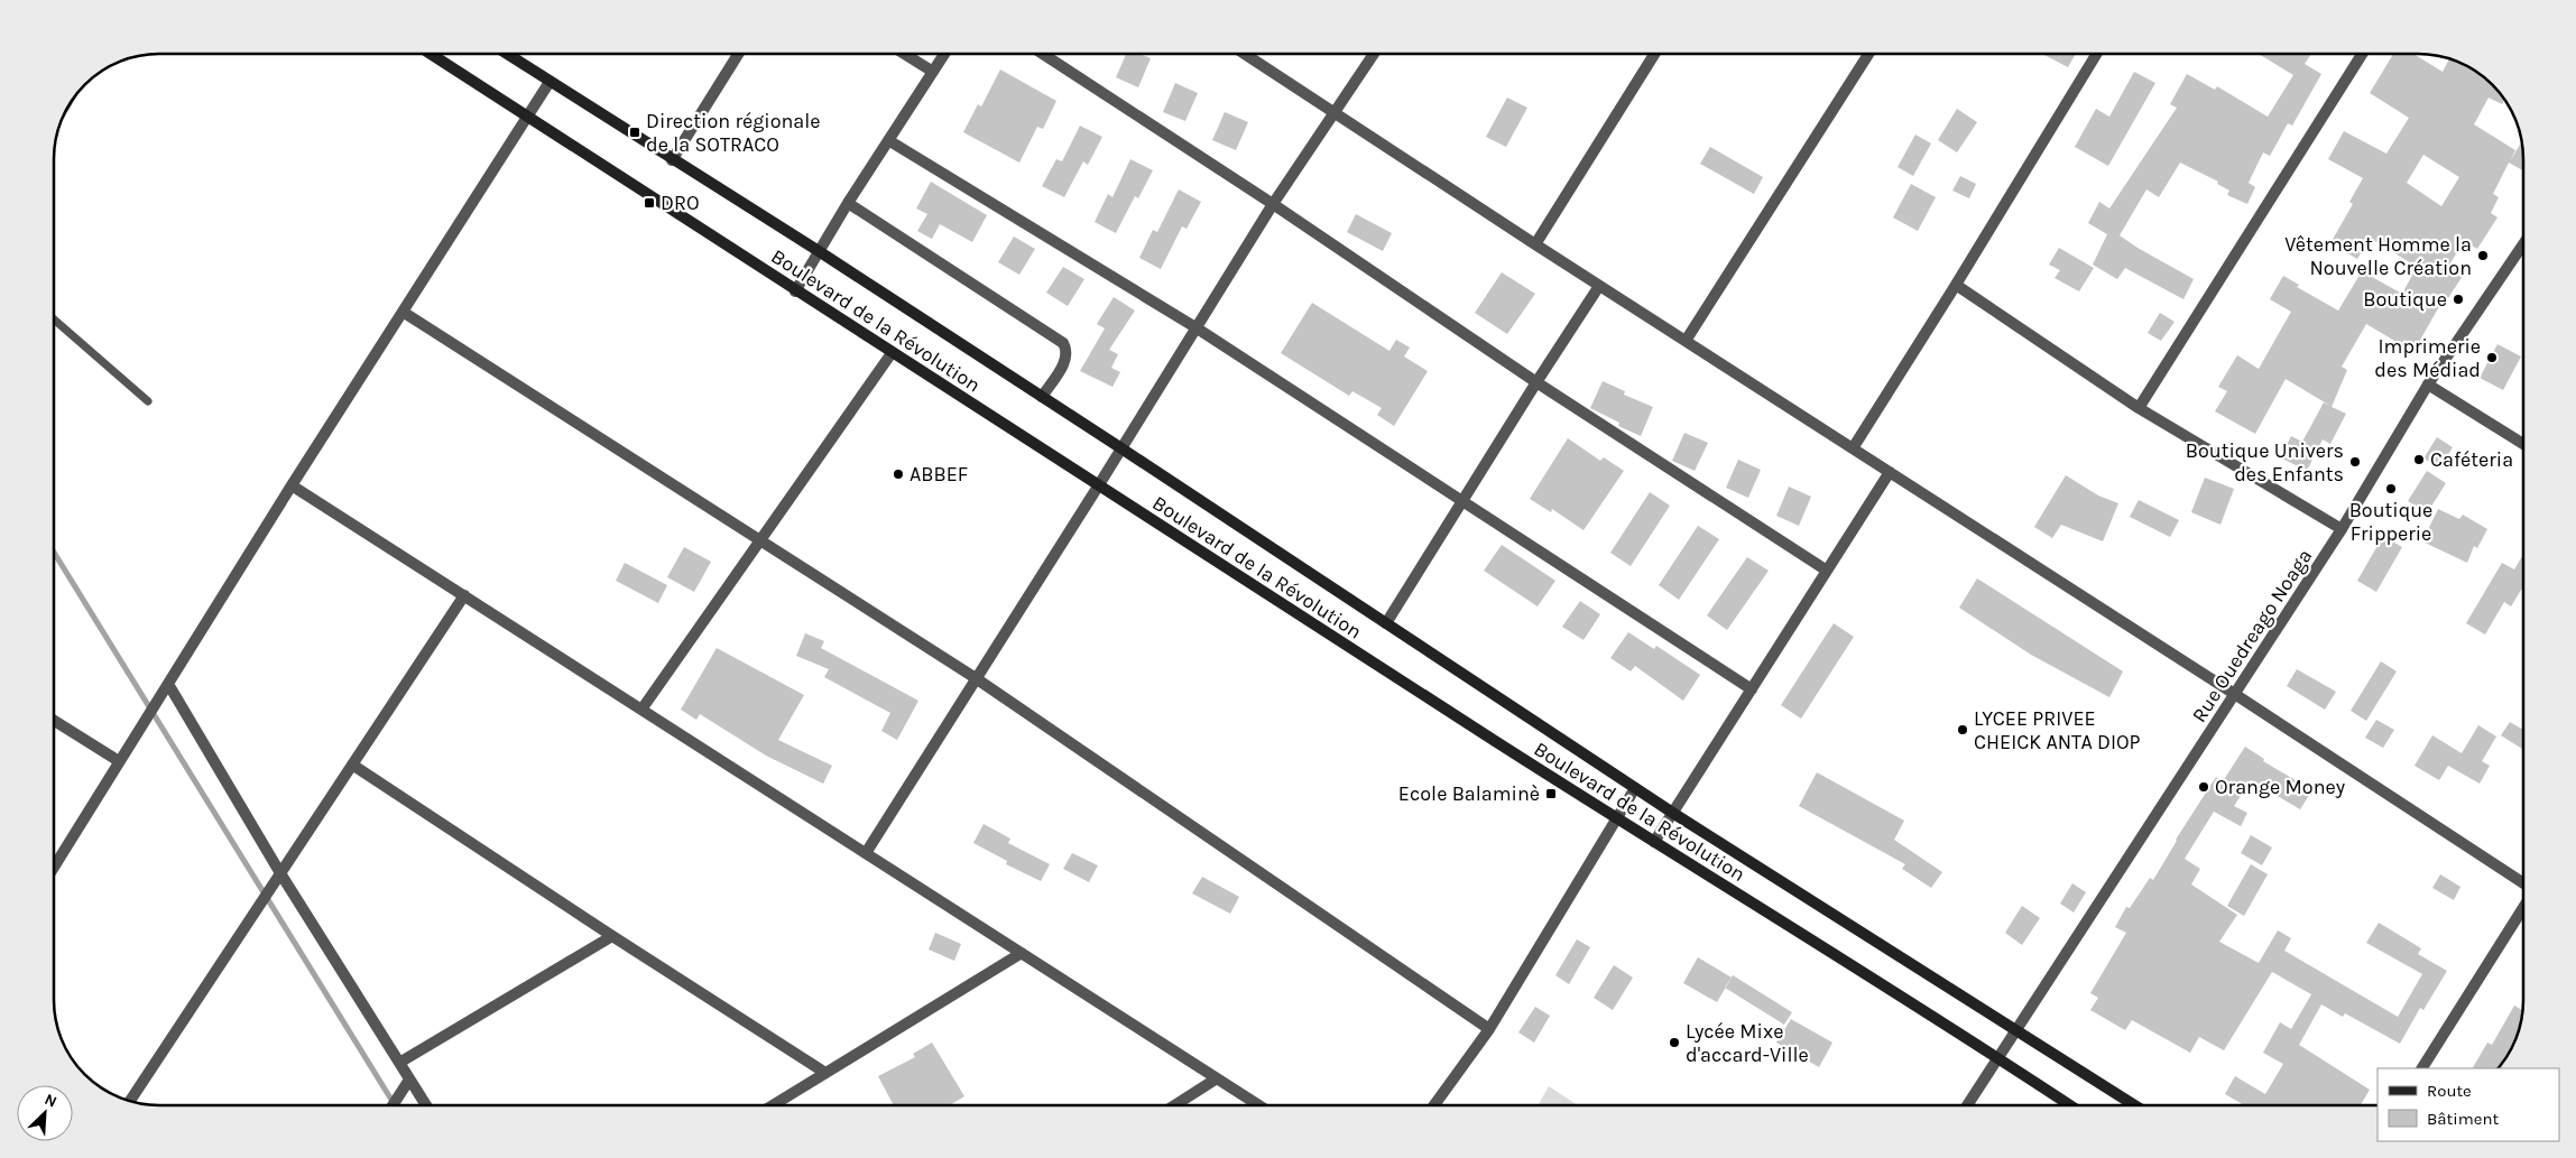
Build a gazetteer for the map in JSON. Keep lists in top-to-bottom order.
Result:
{
  "streets": {
    "main road": ["Boulevard de la Révolution"],
    "street": ["Rue Ouedreago Noaga"]
  },
  "crossings": [
    ["Boulevard de la Révolution", "Rue Ouedreago Noaga"]
  ],
  "places": {
    "transit": ["Direction régionale de la SOTRACO", "DRO", "Ecole Balaminè"],
    "other": [
      "Vêtement Homme la Nouvelle Création",
      "Boutique",
      "Imprimerie des Médiad",
      "Caféteria",
      "Boutique Univers des Enfants",
      "ABBEF",
      "Boutique Fripperie",
      "LYCEE PRIVEE CHEICK ANTA DIOP",
      "Orange Money",
      "Lycée Mixe d'accard-Ville"
    ]
  },
  "legend": ["Route", "Bâtiment"],
  "north": "top right"
}
